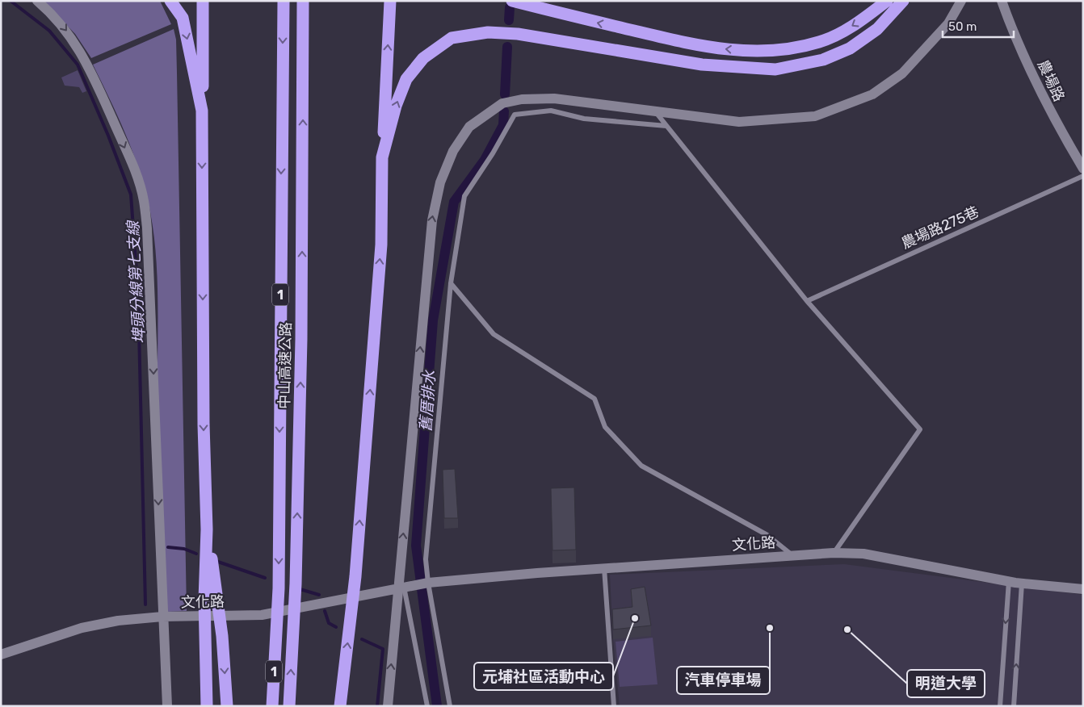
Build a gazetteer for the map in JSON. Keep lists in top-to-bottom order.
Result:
{
  "streets": {
    "highway": ["1", "中山高速公路"],
    "street": ["農場路", "文化路"],
    "lane": ["農場路275巷"]
  },
  "water": ["埤頭分線第七支線", "舊厝排水"],
  "places": ["元埔社區活動中心", "汽車停車場", "明道大學"],
  "scale_bar": "50 m"
}
